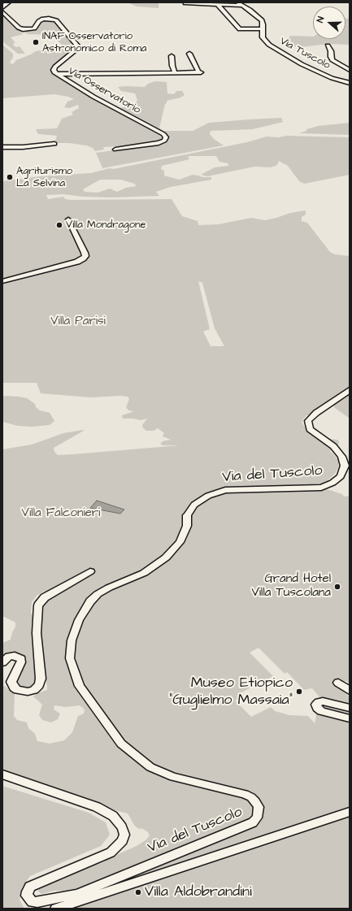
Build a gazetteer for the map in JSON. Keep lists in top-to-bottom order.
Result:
{
  "streets": {
    "street": ["Via Tuscolo", "Via Osservatorio", "Via del Tuscolo"]
  },
  "parks": ["Villa Parisi", "Villa Falconieri"],
  "places": [
    "INAF Osservatorio Astronomico di Roma",
    "Agriturismo La Selvina",
    "Villa Mondragone",
    "Grand Hotel Villa Tuscolana",
    "Museo Etiopico \"Guglielmo Massaia\"",
    "Villa Aldobrandini"
  ],
  "north": "left"
}
